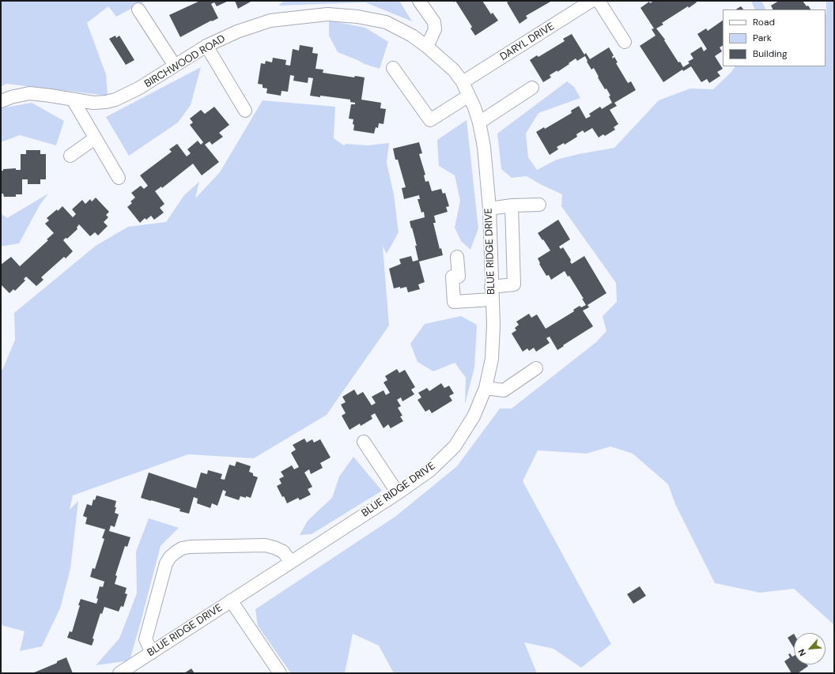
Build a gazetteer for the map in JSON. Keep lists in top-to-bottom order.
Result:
{
  "streets": {
    "street": ["DARYL DRIVE", "BIRCHWOOD ROAD", "BLUE RIDGE DRIVE"]
  },
  "crossings": [
    ["DARYL DRIVE", "BIRCHWOOD ROAD"],
    ["DARYL DRIVE", "BLUE RIDGE DRIVE"],
    ["BIRCHWOOD ROAD", "BLUE RIDGE DRIVE"]
  ],
  "legend": ["Road", "Park", "Building"],
  "north": "bottom left"
}
